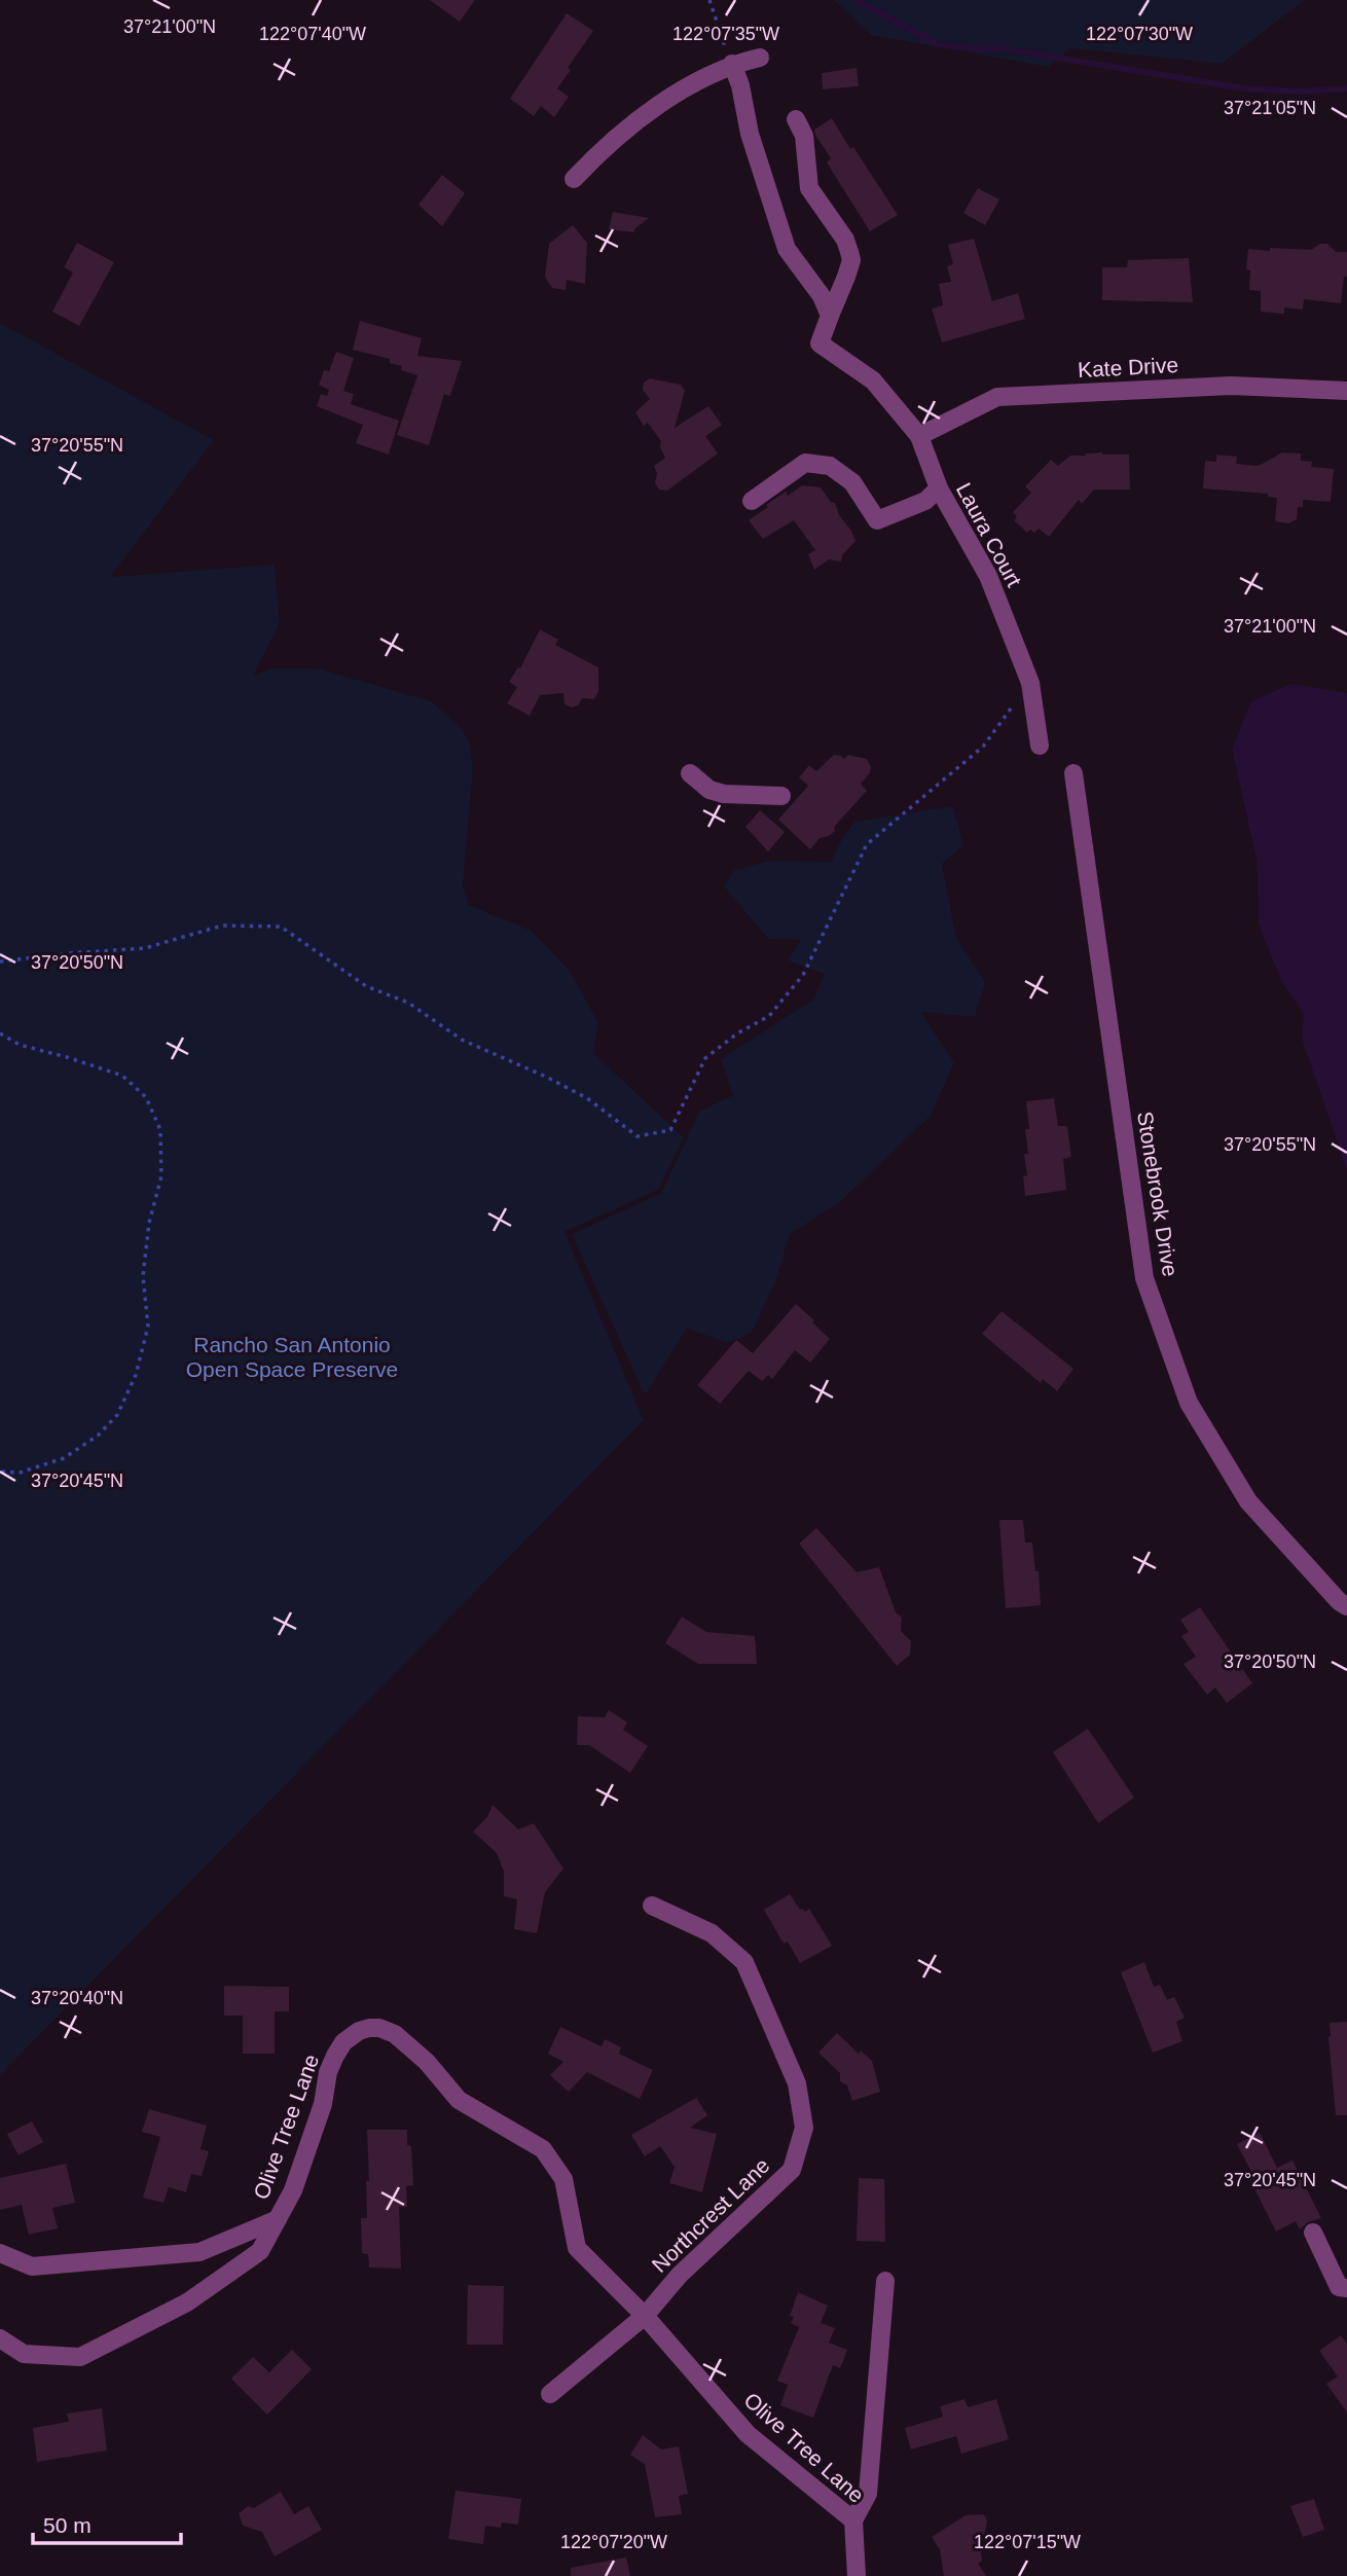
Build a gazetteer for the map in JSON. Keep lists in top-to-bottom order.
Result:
{
  "streets": {
    "street": [
      "Kate Drive",
      "Laura Court",
      "Stonebrook Drive",
      "Olive Tree Lane",
      "Northcrest Lane"
    ]
  },
  "crossings": [
    ["Kate Drive", "Laura Court"],
    ["Olive Tree Lane", "Northcrest Lane"]
  ],
  "parks": ["Rancho San Antonio Open Space Preserve"],
  "scale_bar": "50 m",
  "coordinates": [
    "37°21'00\"N",
    "122°07'40\"W",
    "122°07'35\"W",
    "122°07'30\"W",
    "37°21'05\"N",
    "37°20'55\"N",
    "37°20'50\"N",
    "37°20'45\"N",
    "37°20'40\"N",
    "122°07'20\"W",
    "122°07'15\"W"
  ]
}
